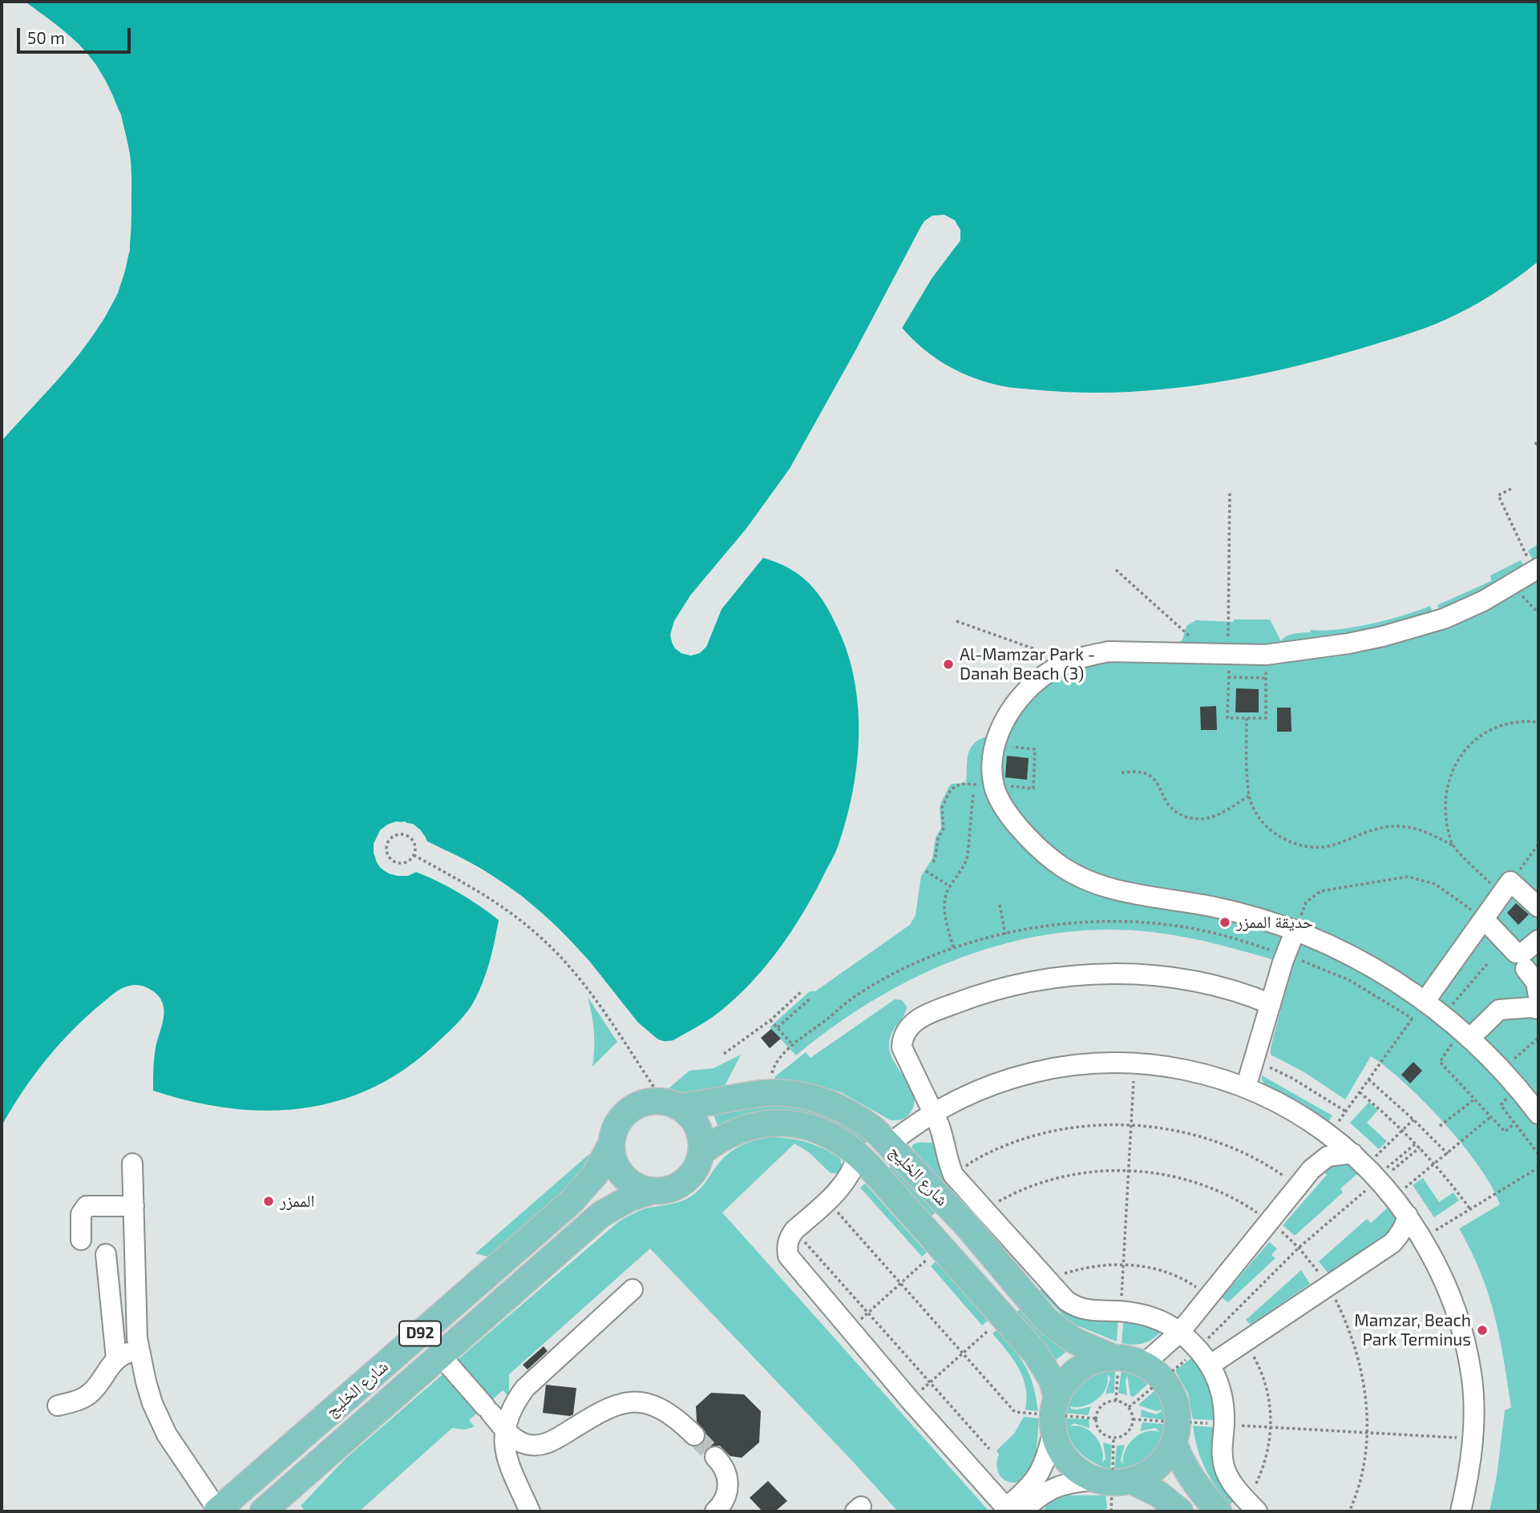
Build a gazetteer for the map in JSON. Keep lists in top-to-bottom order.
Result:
{
  "streets": {
    "main road": ["شارع الخليج", "D92"]
  },
  "places": [
    "Al-Mamzar Park - Danah Beach (3)",
    "حديقة الممزر",
    "الممزر",
    "Mamzar, Beach Park Terminus"
  ],
  "scale_bar": "50 m"
}
